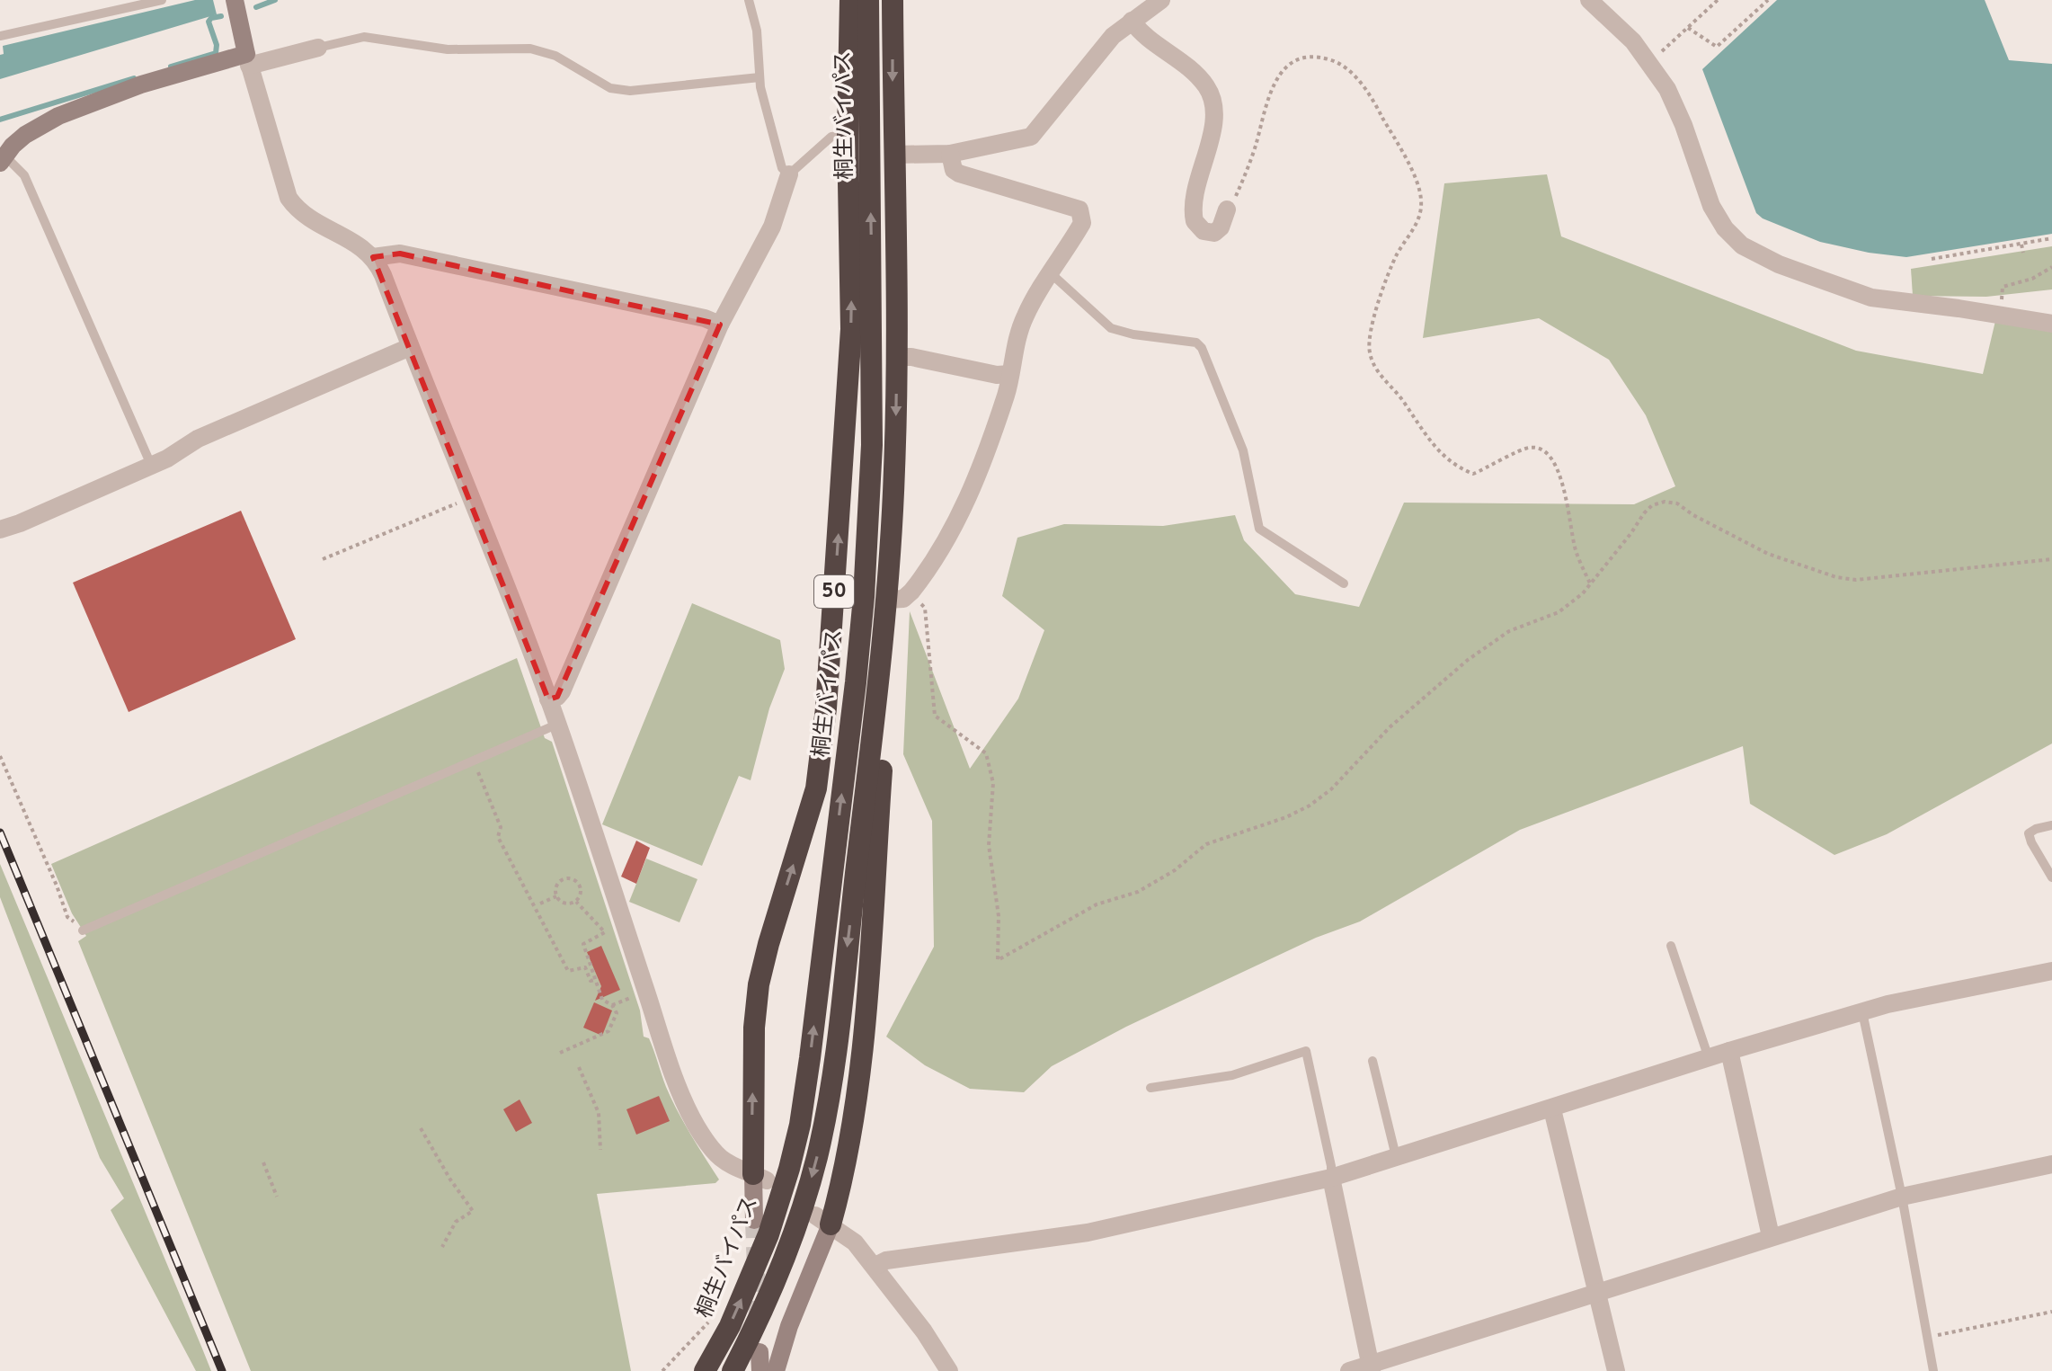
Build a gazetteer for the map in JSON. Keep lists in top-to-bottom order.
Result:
{
  "streets": {
    "highway": ["桐生バイパス", "50"]
  }
}
